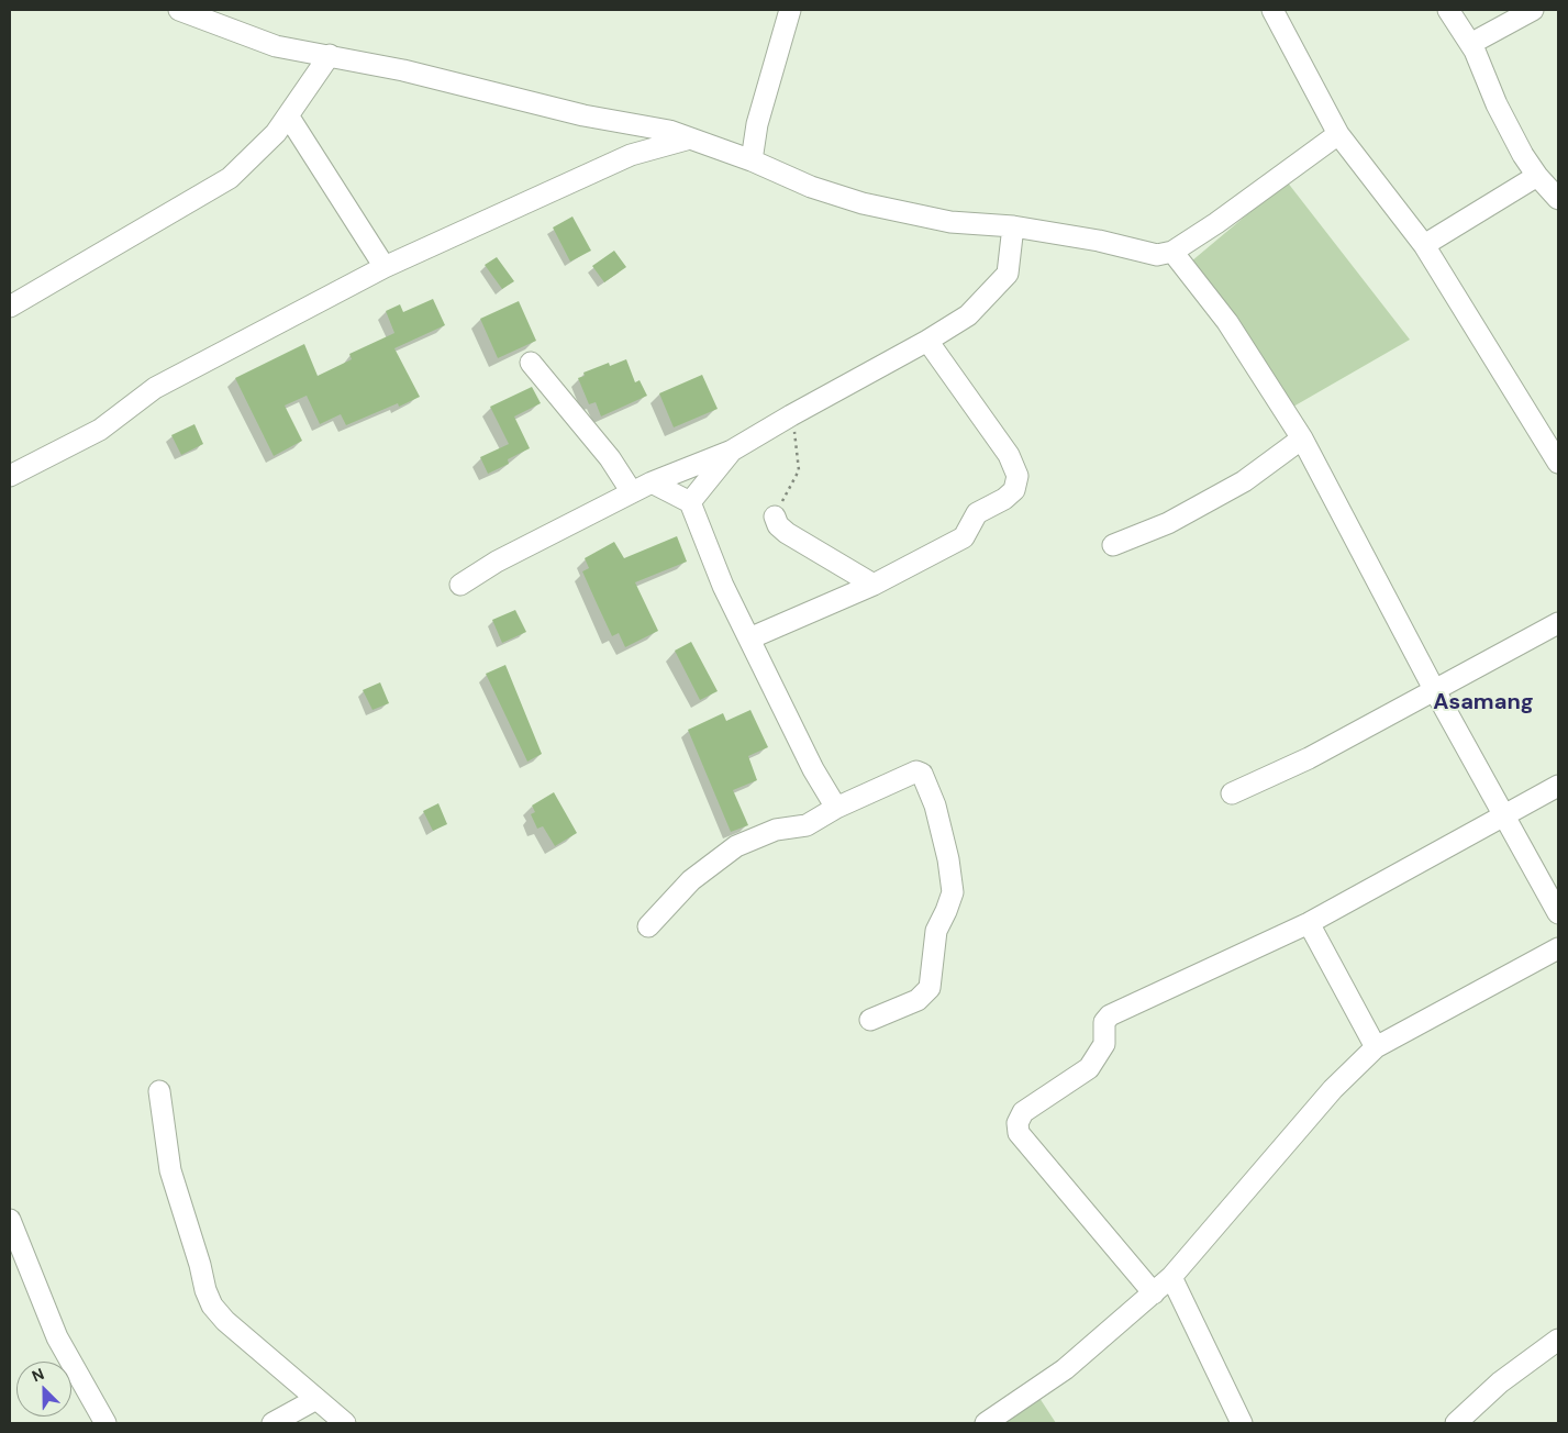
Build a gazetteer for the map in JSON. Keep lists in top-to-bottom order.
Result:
{
  "districts": ["Asamang"],
  "north": "top left"
}
